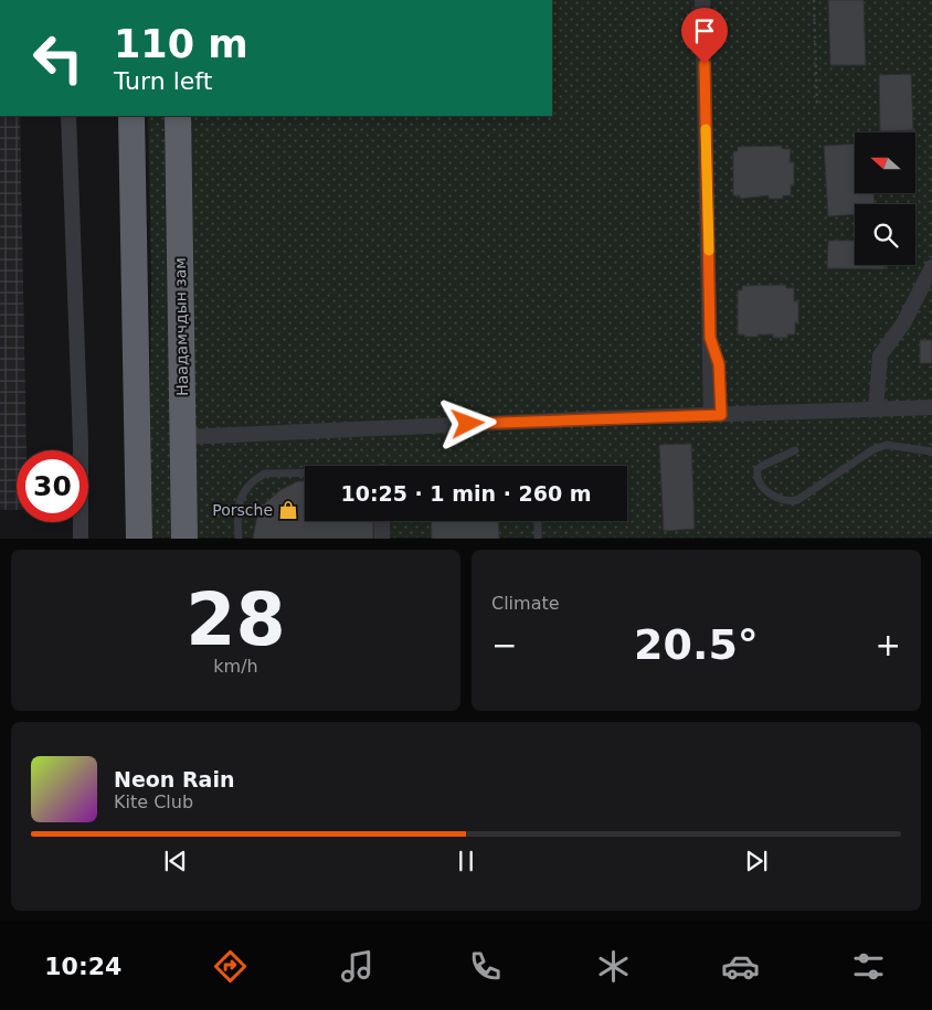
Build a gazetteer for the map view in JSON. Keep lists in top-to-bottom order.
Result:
{
  "streets": {
    "highway": ["Наадамчдын зам"]
  },
  "places": {
    "shop": ["Porsche"]
  },
  "north": "left",
  "page": {
    "turn": ["110 m", "Turn left"],
    "limit": "30",
    "trip": "10:25 · 1 min · 260 m",
    "tile": [
      ["28", "km/h"],
      "Climate"
    ],
    "heat": ["−", "20.5°", "+"],
    "song": ["Neon Rain", "Kite Club"],
    "tabs": "10:24"
  }
}
